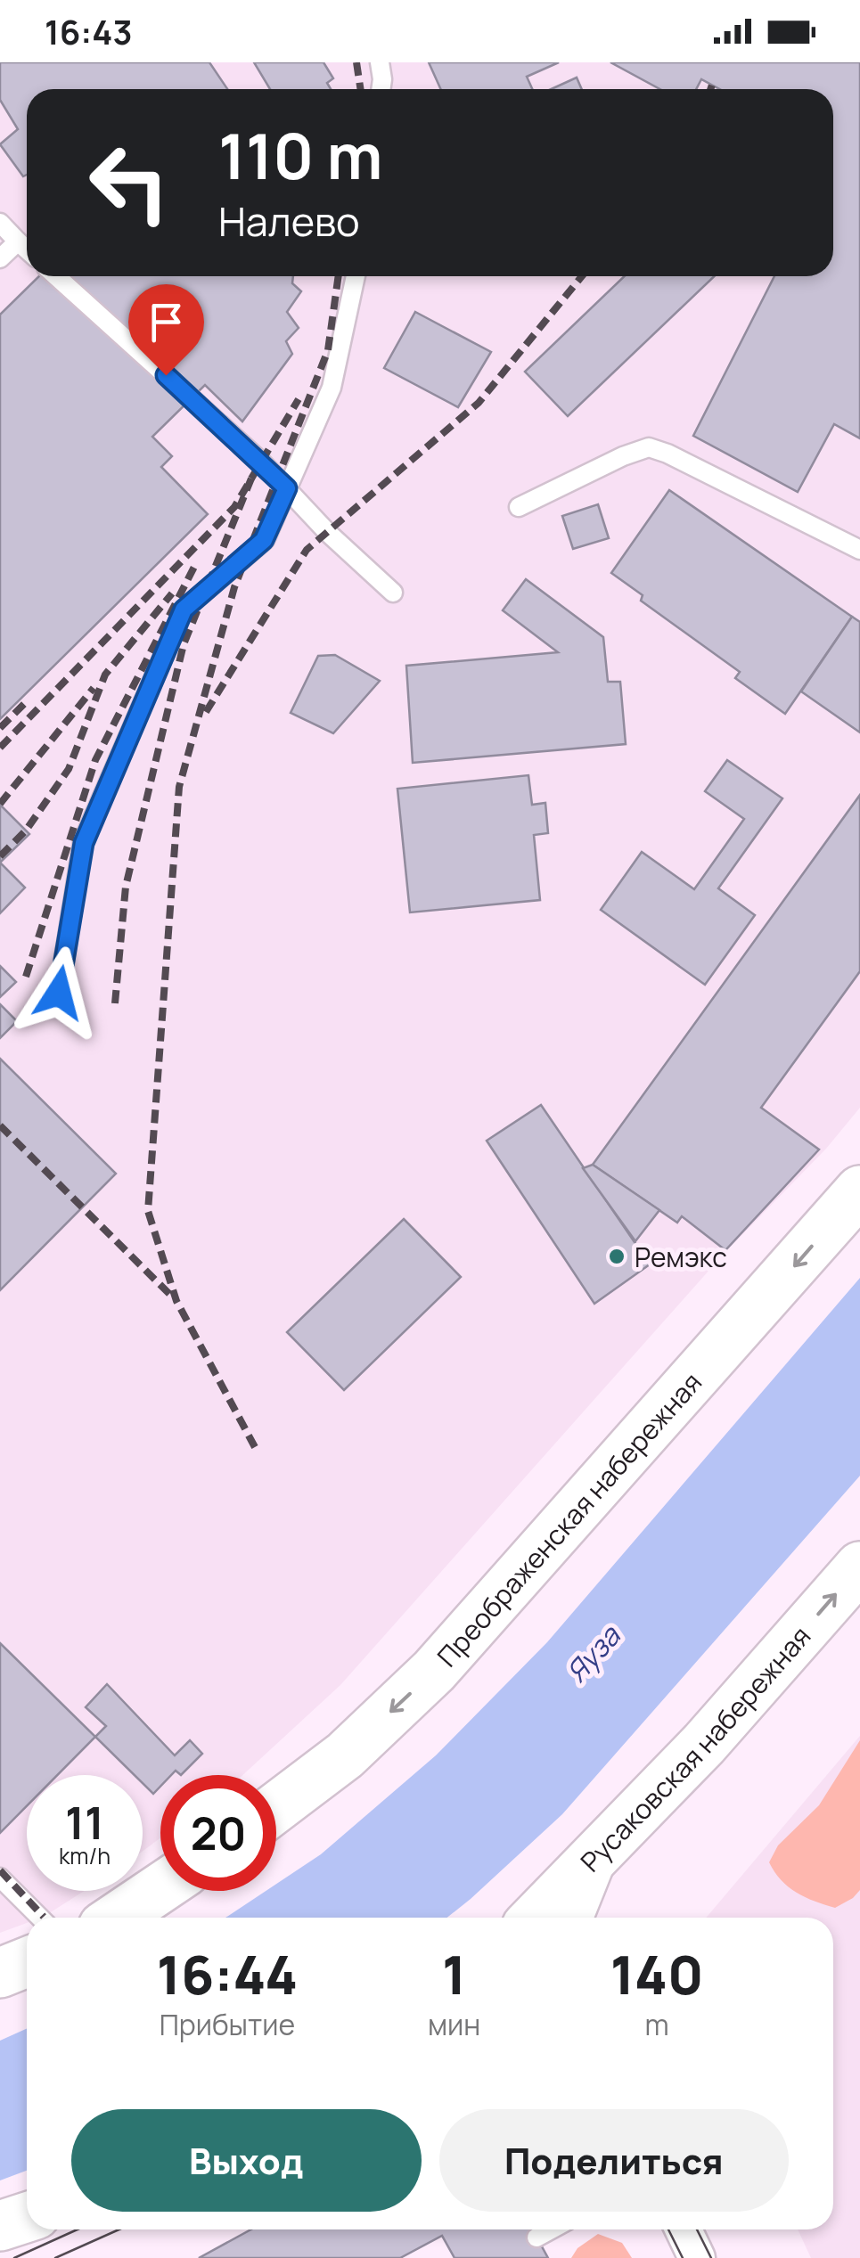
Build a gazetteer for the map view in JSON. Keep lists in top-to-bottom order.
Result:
{
  "streets": {
    "main road": ["Преображенская набережная", "Русаковская набережная"]
  },
  "one_way": ["Преображенская набережная", "Русаковская набережная"],
  "water": ["Яуза"],
  "places": ["Ремэкс"],
  "page": {
    "status": "16:43",
    "turn": ["110 m", "Налево"],
    "speed": "11 km/h",
    "limit": "20",
    "eta": [
      "16:44",
      "Прибытие",
      "1",
      "мин",
      "140",
      "m"
    ],
    "buttons": ["Выход", "Поделиться"]
  }
}
